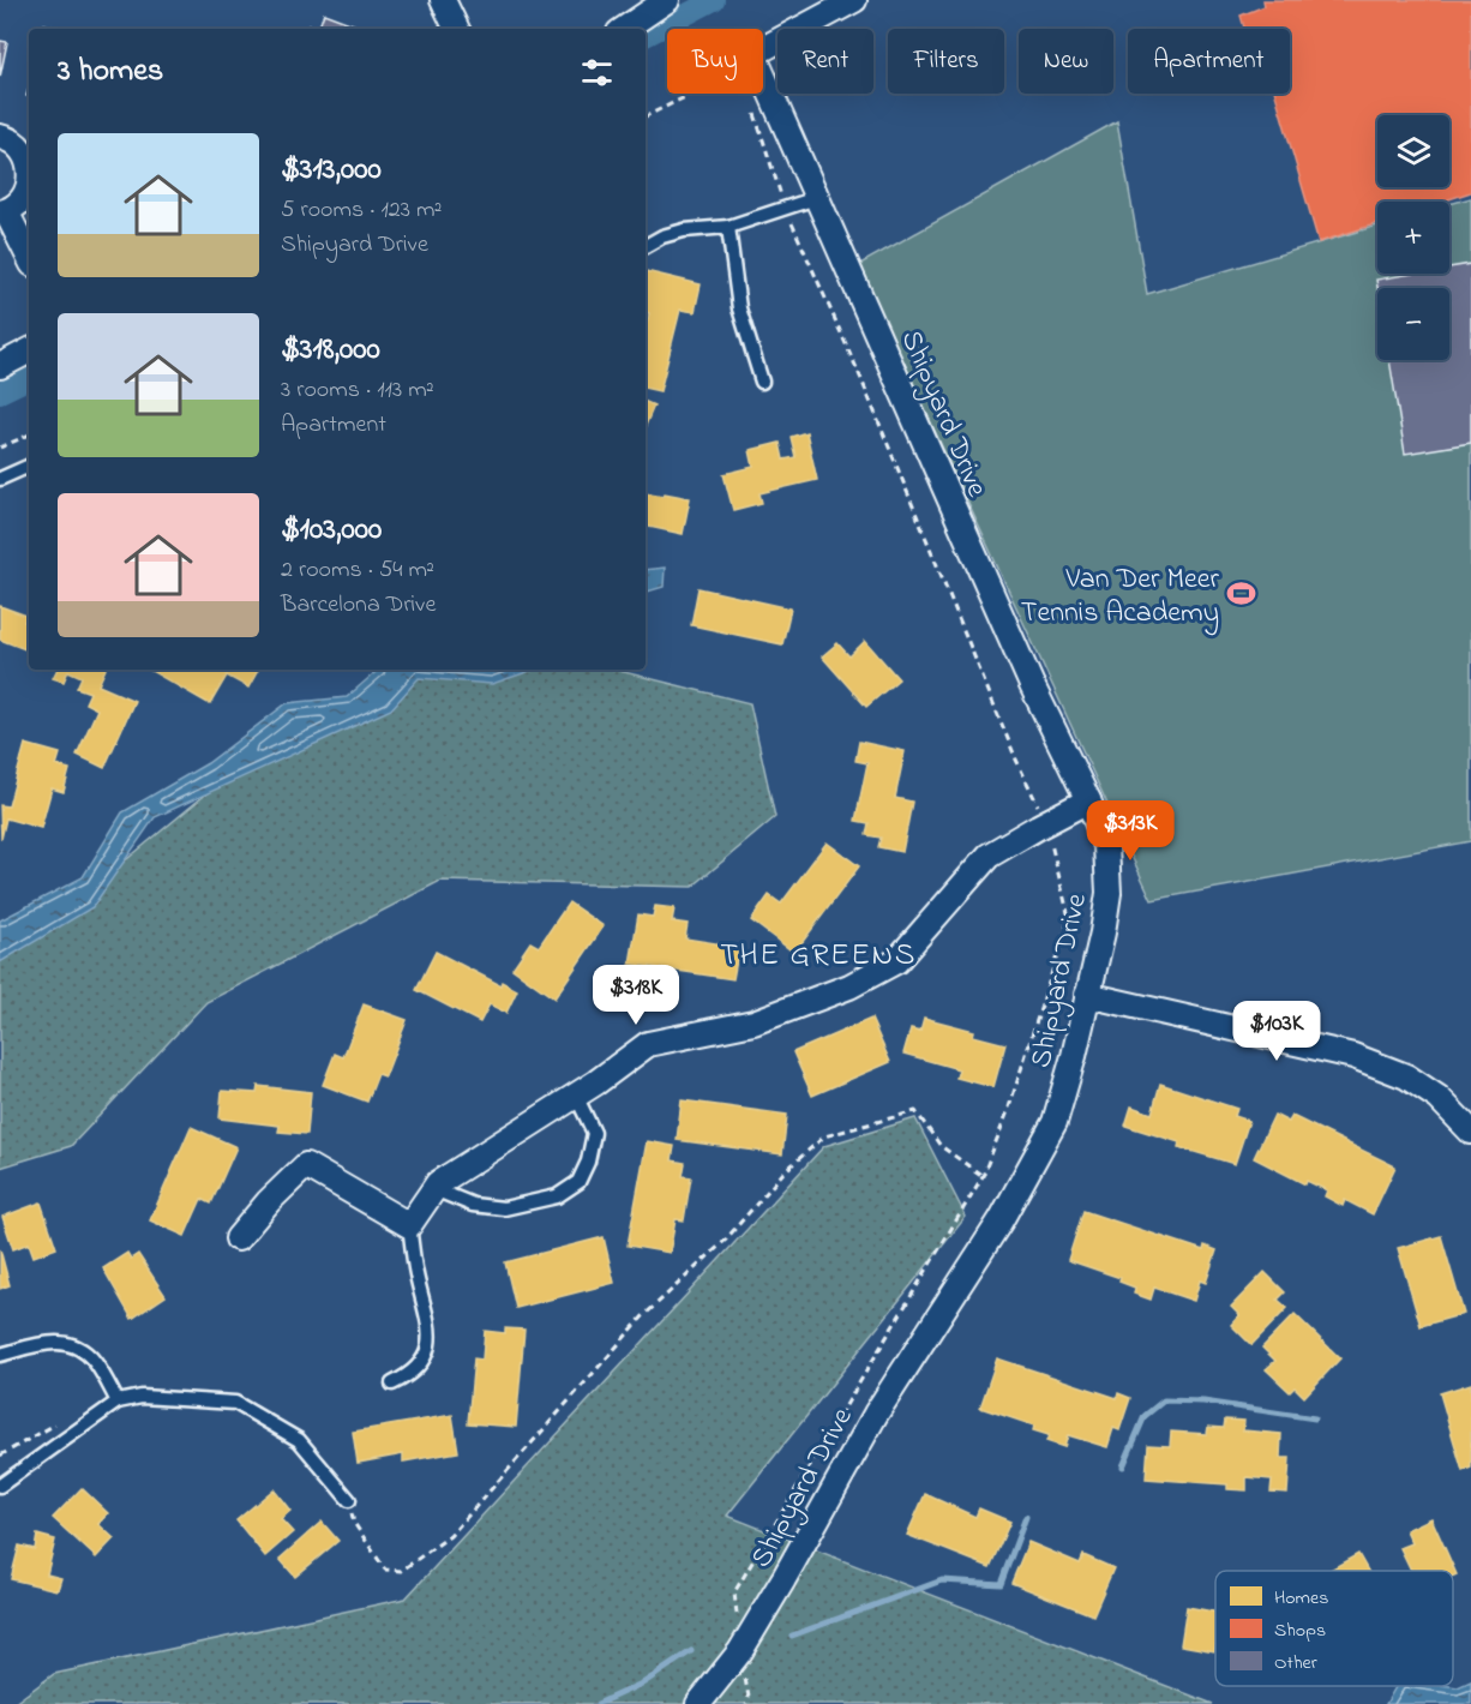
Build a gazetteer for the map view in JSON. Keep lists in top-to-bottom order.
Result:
{
  "streets": {
    "street": ["Shipyard Drive"]
  },
  "districts": ["THE GREENS"],
  "places": {
    "sports": ["Van Der Meer Tennis Academy"]
  },
  "legend": ["Homes", "Shops", "Other"],
  "page": {
    "chip": [
      "Buy",
      "Rent",
      "Filters",
      "New",
      "Apartment"
    ],
    "heading": "3 homes",
    "map_buttons": ["+", "−"],
    "list": [
      {
        "name": "$313,000",
        "note": "5 rooms · 123 m² · Shipyard Drive"
      },
      {
        "name": "$318,000",
        "note": "3 rooms · 113 m² · Apartment"
      },
      {
        "name": "$103,000",
        "note": "2 rooms · 54 m² · Barcelona Drive"
      }
    ],
    "price": ["$313K", "$318K", "$103K"]
  }
}
